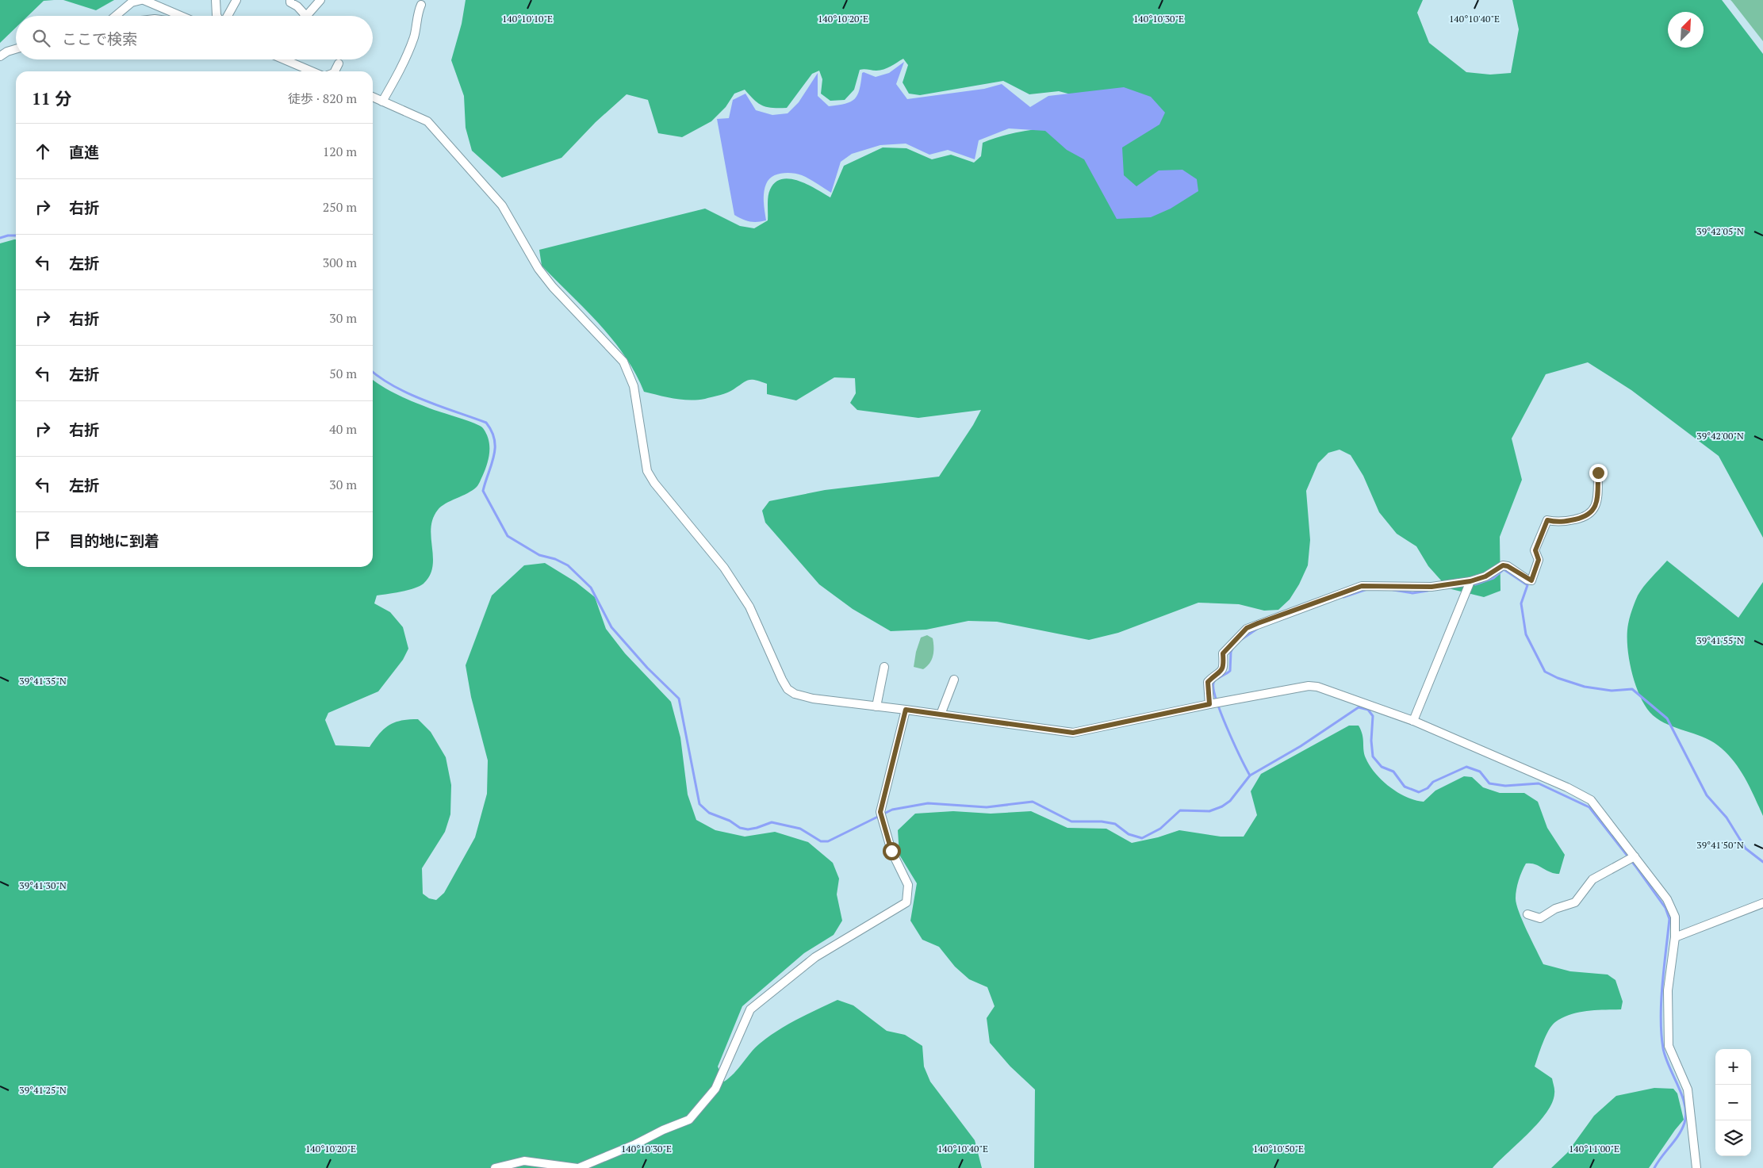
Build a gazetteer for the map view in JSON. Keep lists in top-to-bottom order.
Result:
{
  "north": "top right",
  "page": {
    "search": "ここで検索",
    "heading": ["11 分", "徒歩 · 820 m"],
    "list": [
      ["直進", "120 m"],
      ["右折", "250 m"],
      ["左折", "300 m"],
      ["右折", "30 m"],
      ["左折", "50 m"],
      ["右折", "40 m"],
      ["左折", "30 m"],
      "目的地に到着"
    ],
    "map_buttons": ["+", "−"]
  },
  "coordinates": [
    "140°10'10\"E",
    "140°10'20\"E",
    "140°10'30\"E",
    "140°10'40\"E",
    "39°42'05\"N",
    "39°42'00\"N",
    "39°41'55\"N",
    "39°41'35\"N",
    "39°41'50\"N",
    "39°41'30\"N",
    "39°41'25\"N",
    "140°10'50\"E",
    "140°11'00\"E"
  ]
}
